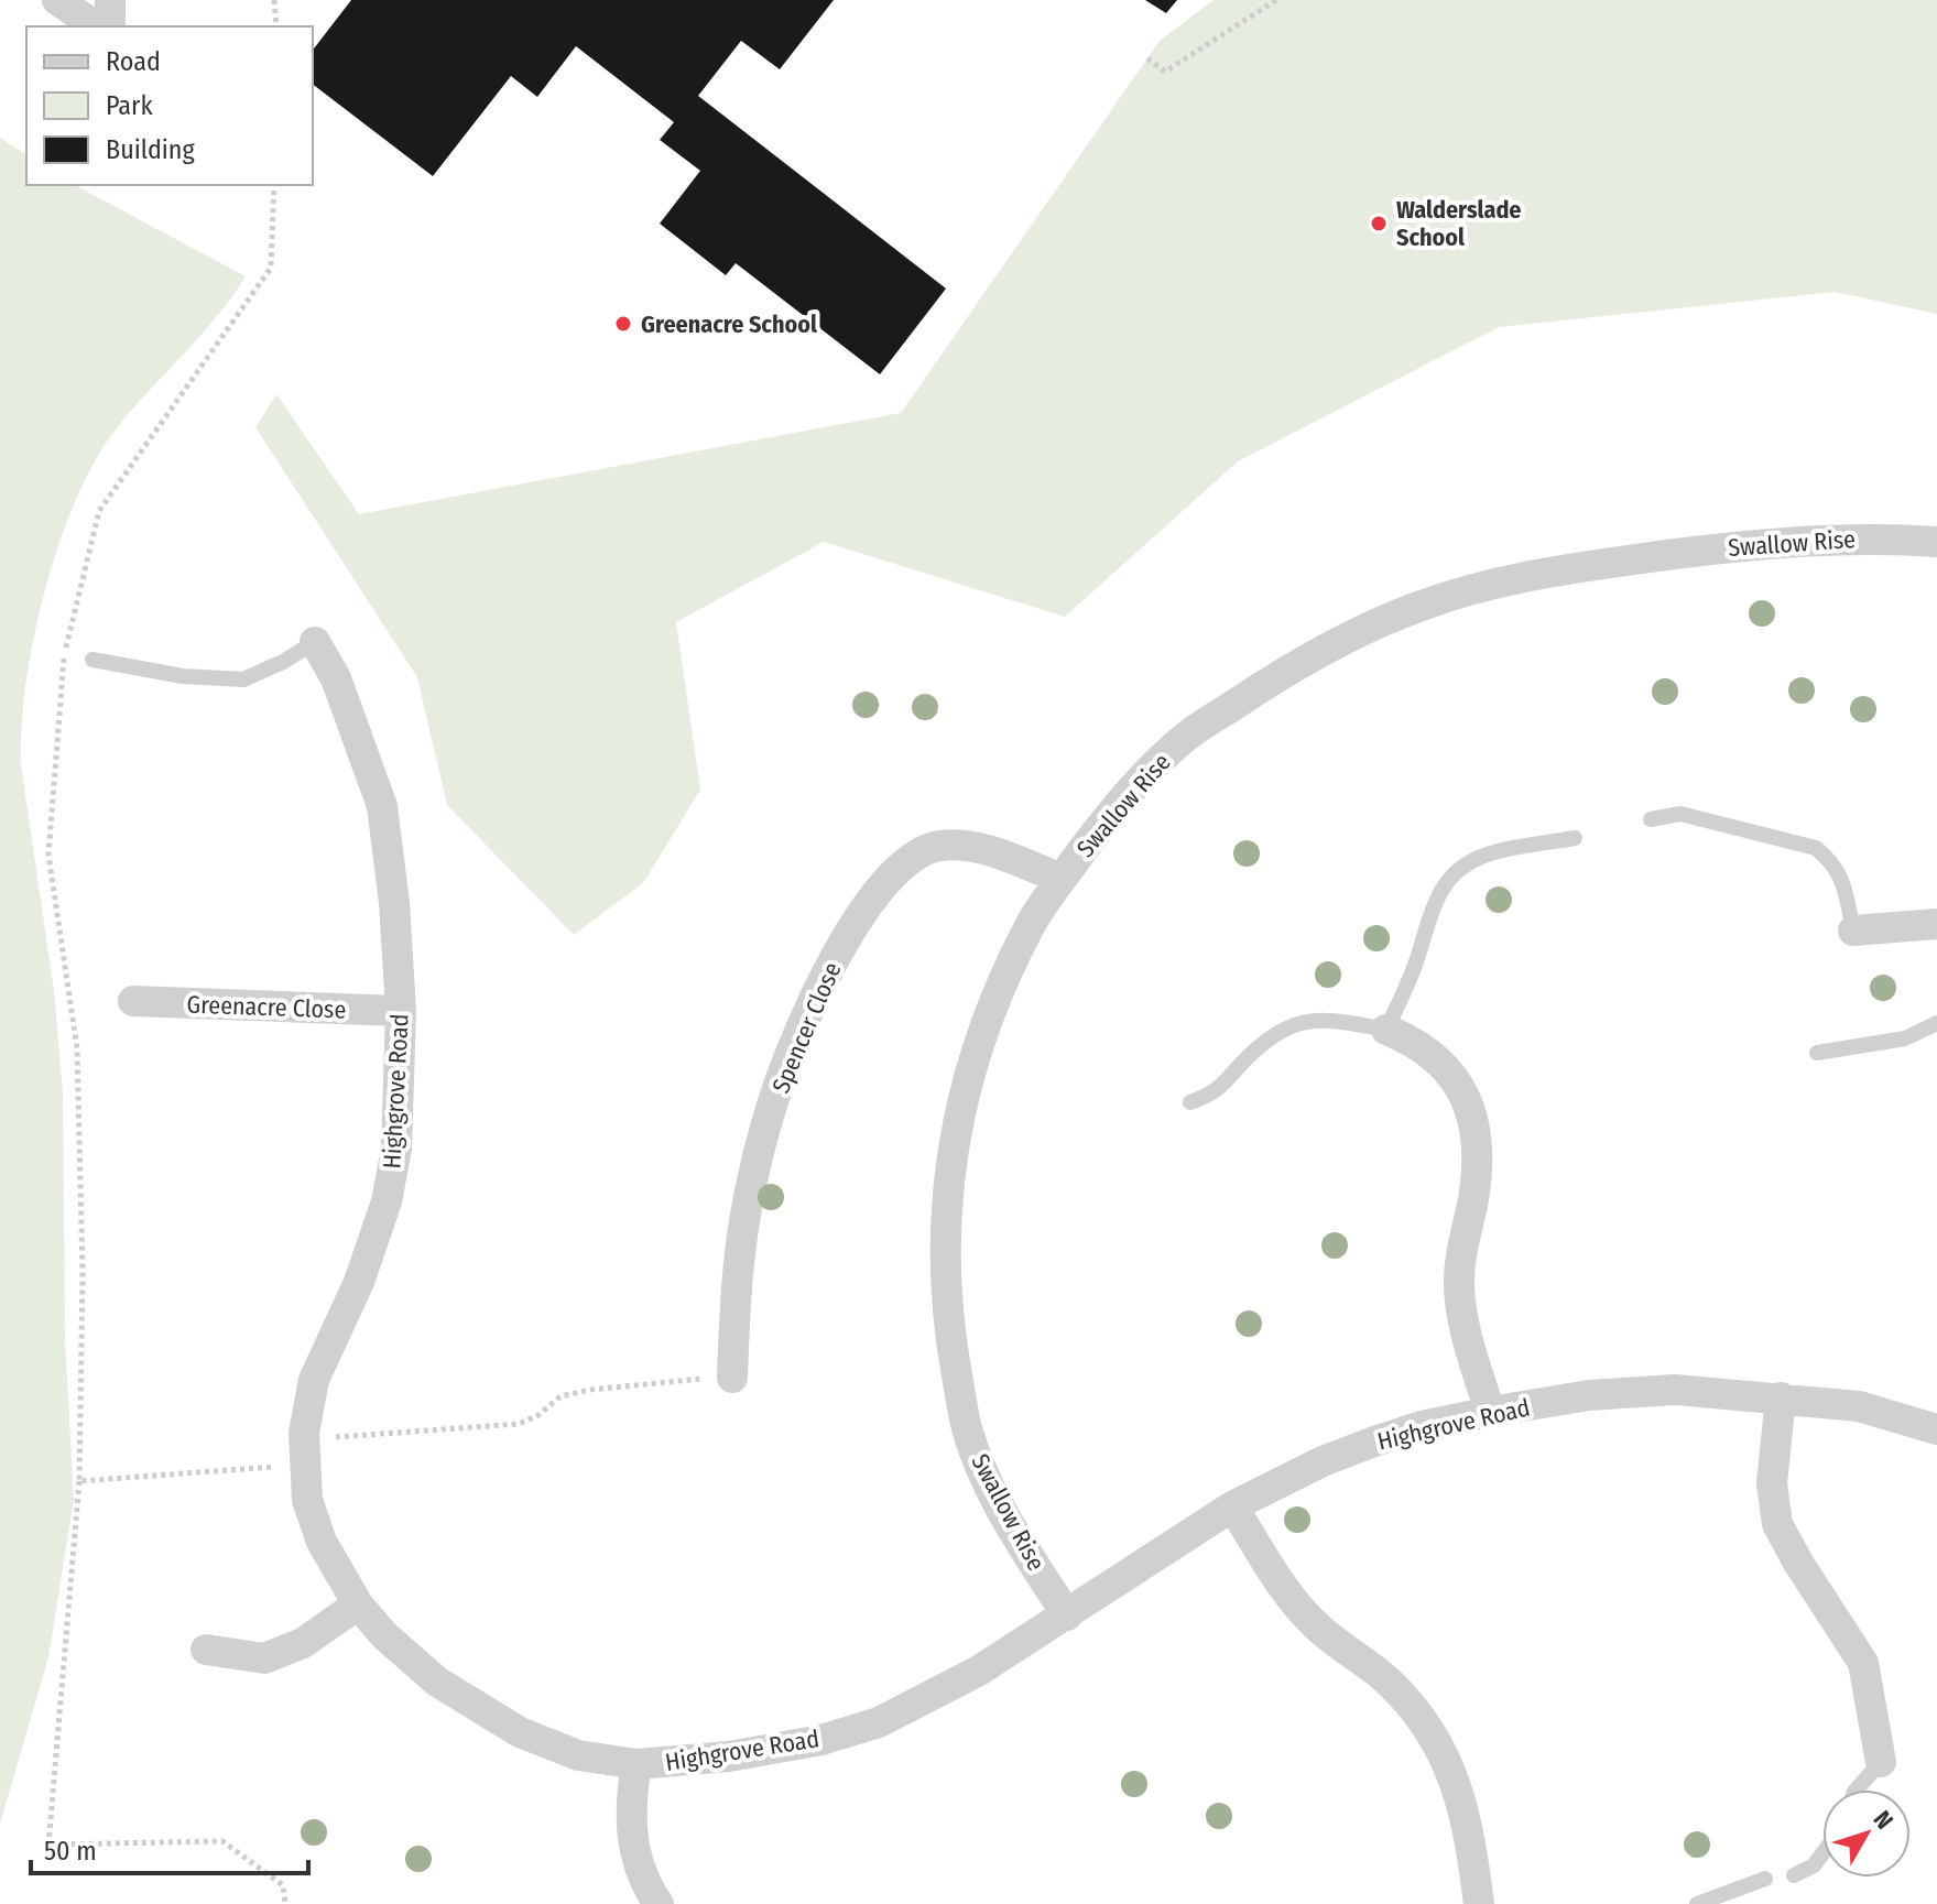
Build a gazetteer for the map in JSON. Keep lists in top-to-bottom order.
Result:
{
  "streets": {
    "street": [
      "Swallow Rise",
      "Greenacre Close",
      "Spencer Close",
      "Highgrove Road"
    ]
  },
  "crossings": [
    ["Swallow Rise", "Spencer Close"],
    ["Swallow Rise", "Highgrove Road"],
    ["Greenacre Close", "Highgrove Road"]
  ],
  "places": ["Walderslade School", "Greenacre School"],
  "legend": ["Road", "Park", "Building"],
  "scale_bar": "50 m",
  "north": "top right"
}
